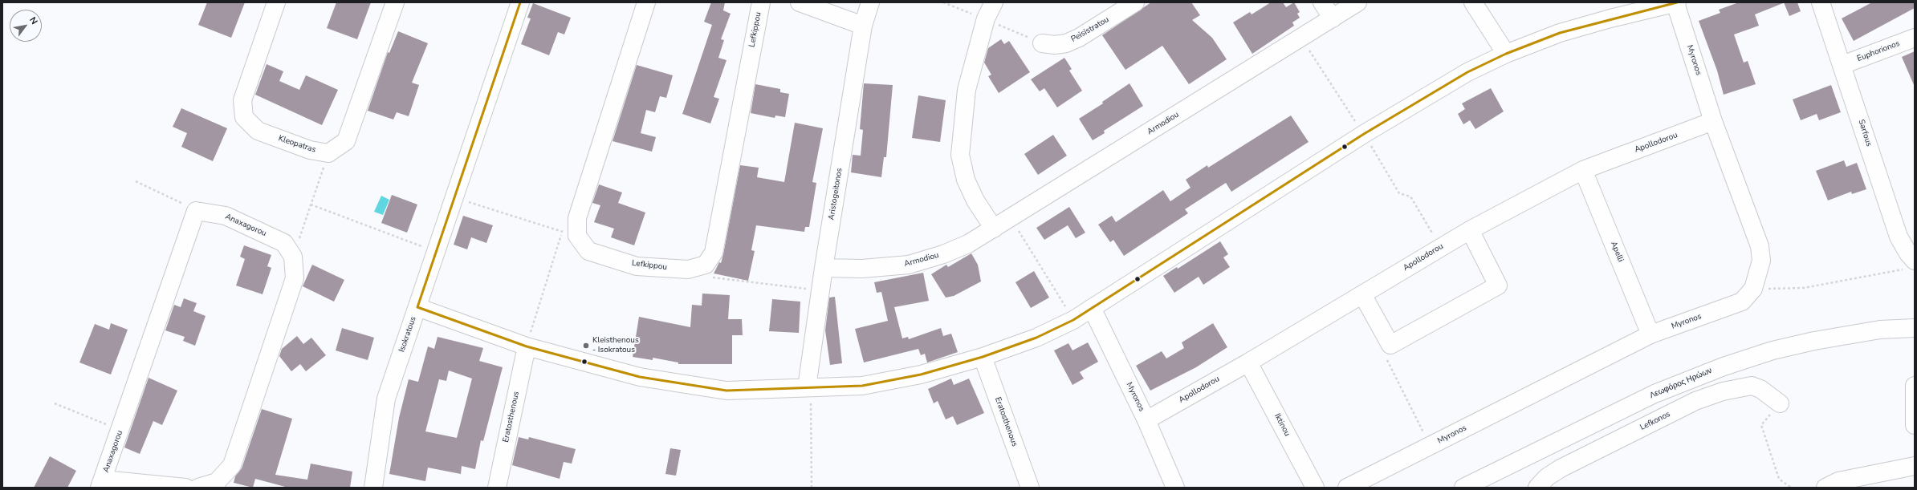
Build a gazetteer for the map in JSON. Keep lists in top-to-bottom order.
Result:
{
  "streets": {
    "street": [
      "Lefkippou",
      "Peisistratou",
      "Euphorionos",
      "Myronos",
      "Armodiou",
      "Sarfous",
      "Apollodorou",
      "Kleopatras",
      "Aristogeitonos",
      "Anaxagorou",
      "Apelli",
      "Isokratous",
      "Λεωφόρος Ηρώων",
      "Eratosthenous",
      "Lefkonos",
      "Iktinou"
    ]
  },
  "crossings": [
    ["Euphorionos", "Sarfous"],
    ["Myronos", "Apollodorou"],
    ["Myronos", "Apelli"],
    ["Armodiou", "Aristogeitonos"],
    ["Apollodorou", "Apelli"],
    ["Apollodorou", "Iktinou"]
  ],
  "places": ["Kleisthenous - Isokratous"],
  "north": "top right"
}
